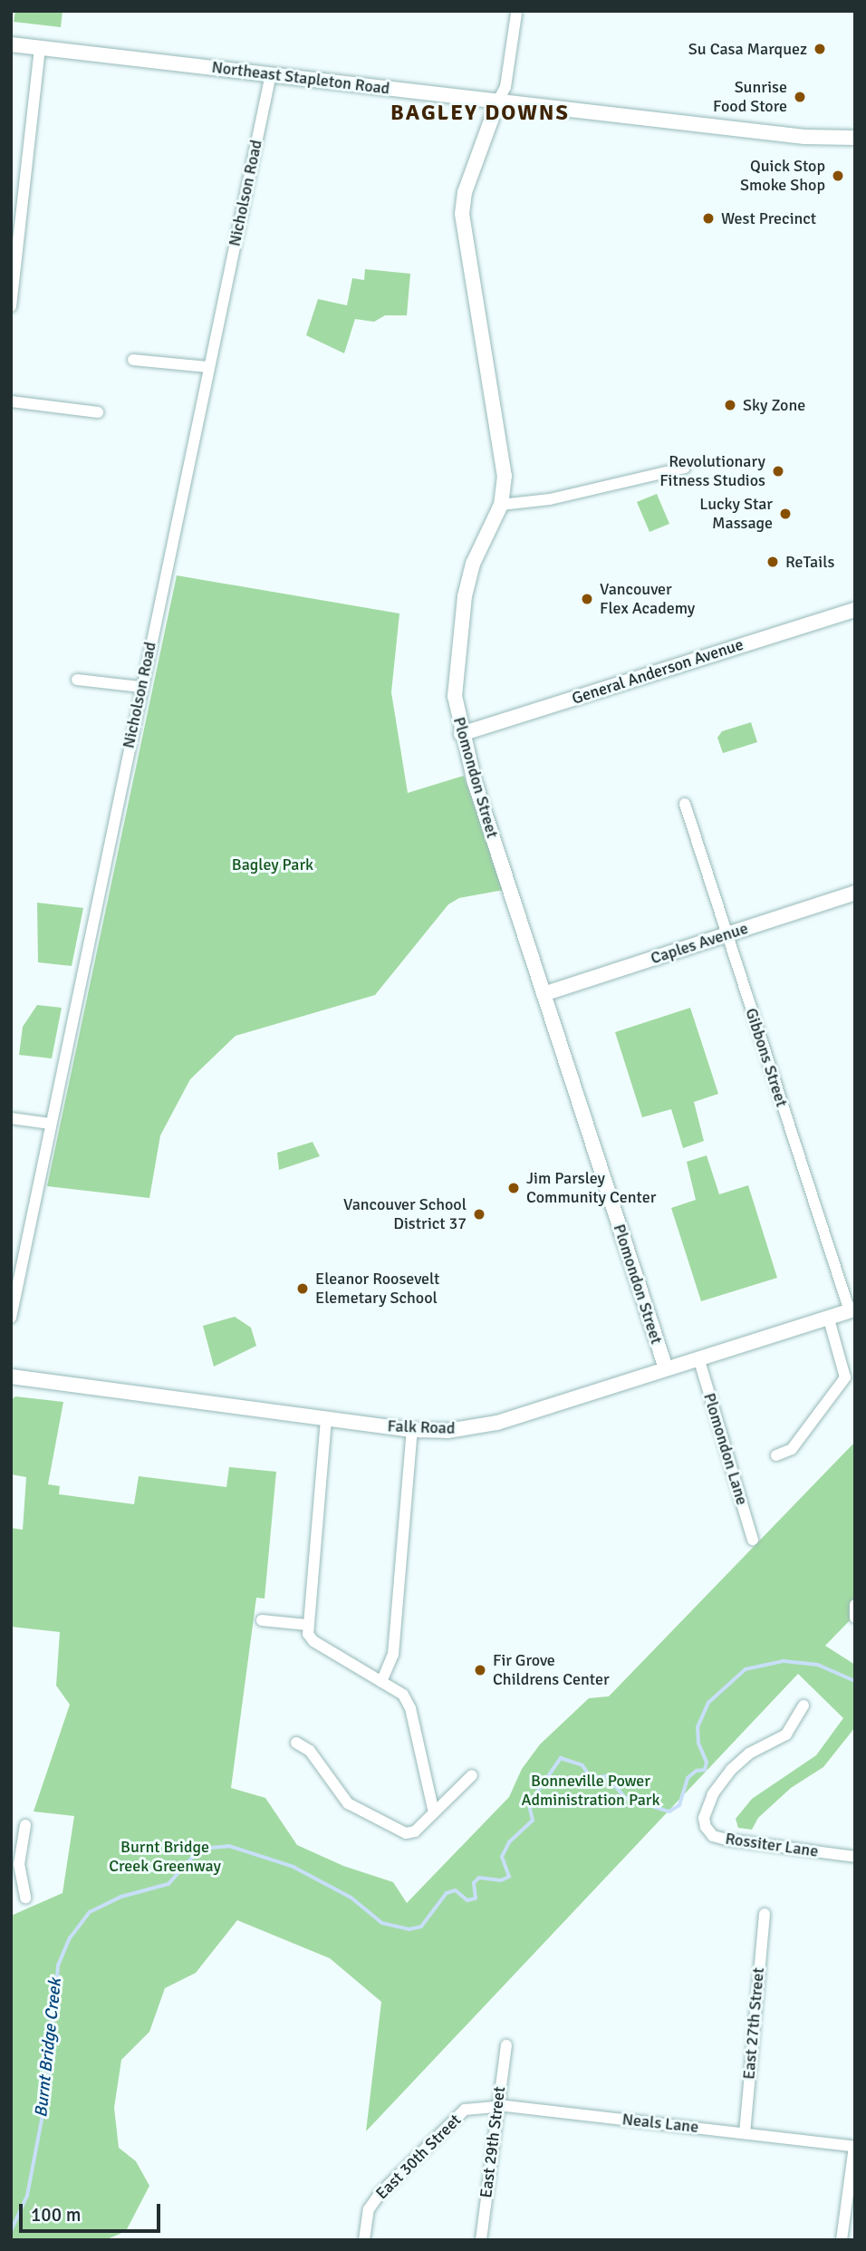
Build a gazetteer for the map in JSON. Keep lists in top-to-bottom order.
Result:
{
  "streets": {
    "street": [
      "Northeast Stapleton Road",
      "Nicholson Road",
      "General Anderson Avenue",
      "Plomondon Street",
      "Caples Avenue",
      "Gibbons Street",
      "Falk Road",
      "Plomondon Lane",
      "Rossiter Lane",
      "East 27th Street",
      "Neals Lane",
      "East 29th Street",
      "East 30th Street"
    ]
  },
  "crossings": [
    ["Northeast Stapleton Road", "Nicholson Road"],
    ["Northeast Stapleton Road", "Plomondon Street"],
    ["General Anderson Avenue", "Plomondon Street"],
    ["Plomondon Street", "Caples Avenue"],
    ["Plomondon Street", "Falk Road"],
    ["Caples Avenue", "Gibbons Street"],
    ["Gibbons Street", "Falk Road"],
    ["Falk Road", "Plomondon Lane"],
    ["East 27th Street", "Neals Lane"],
    ["Neals Lane", "East 29th Street"],
    ["Neals Lane", "East 30th Street"]
  ],
  "districts": ["BAGLEY DOWNS"],
  "water": ["Burnt Bridge Creek"],
  "parks": ["Bagley Park", "Bonneville Power Administration Park", "Burnt Bridge Creek Greenway"],
  "places": [
    "Su Casa Marquez",
    "Sunrise Food Store",
    "Quick Stop Smoke Shop",
    "West Precinct",
    "Sky Zone",
    "Revolutionary Fitness Studios",
    "Lucky Star Massage",
    "ReTails",
    "Vancouver Flex Academy",
    "Jim Parsley Community Center",
    "Vancouver School District 37",
    "Eleanor Roosevelt Elemetary School",
    "Fir Grove Childrens Center"
  ],
  "scale_bar": "100 m"
}
